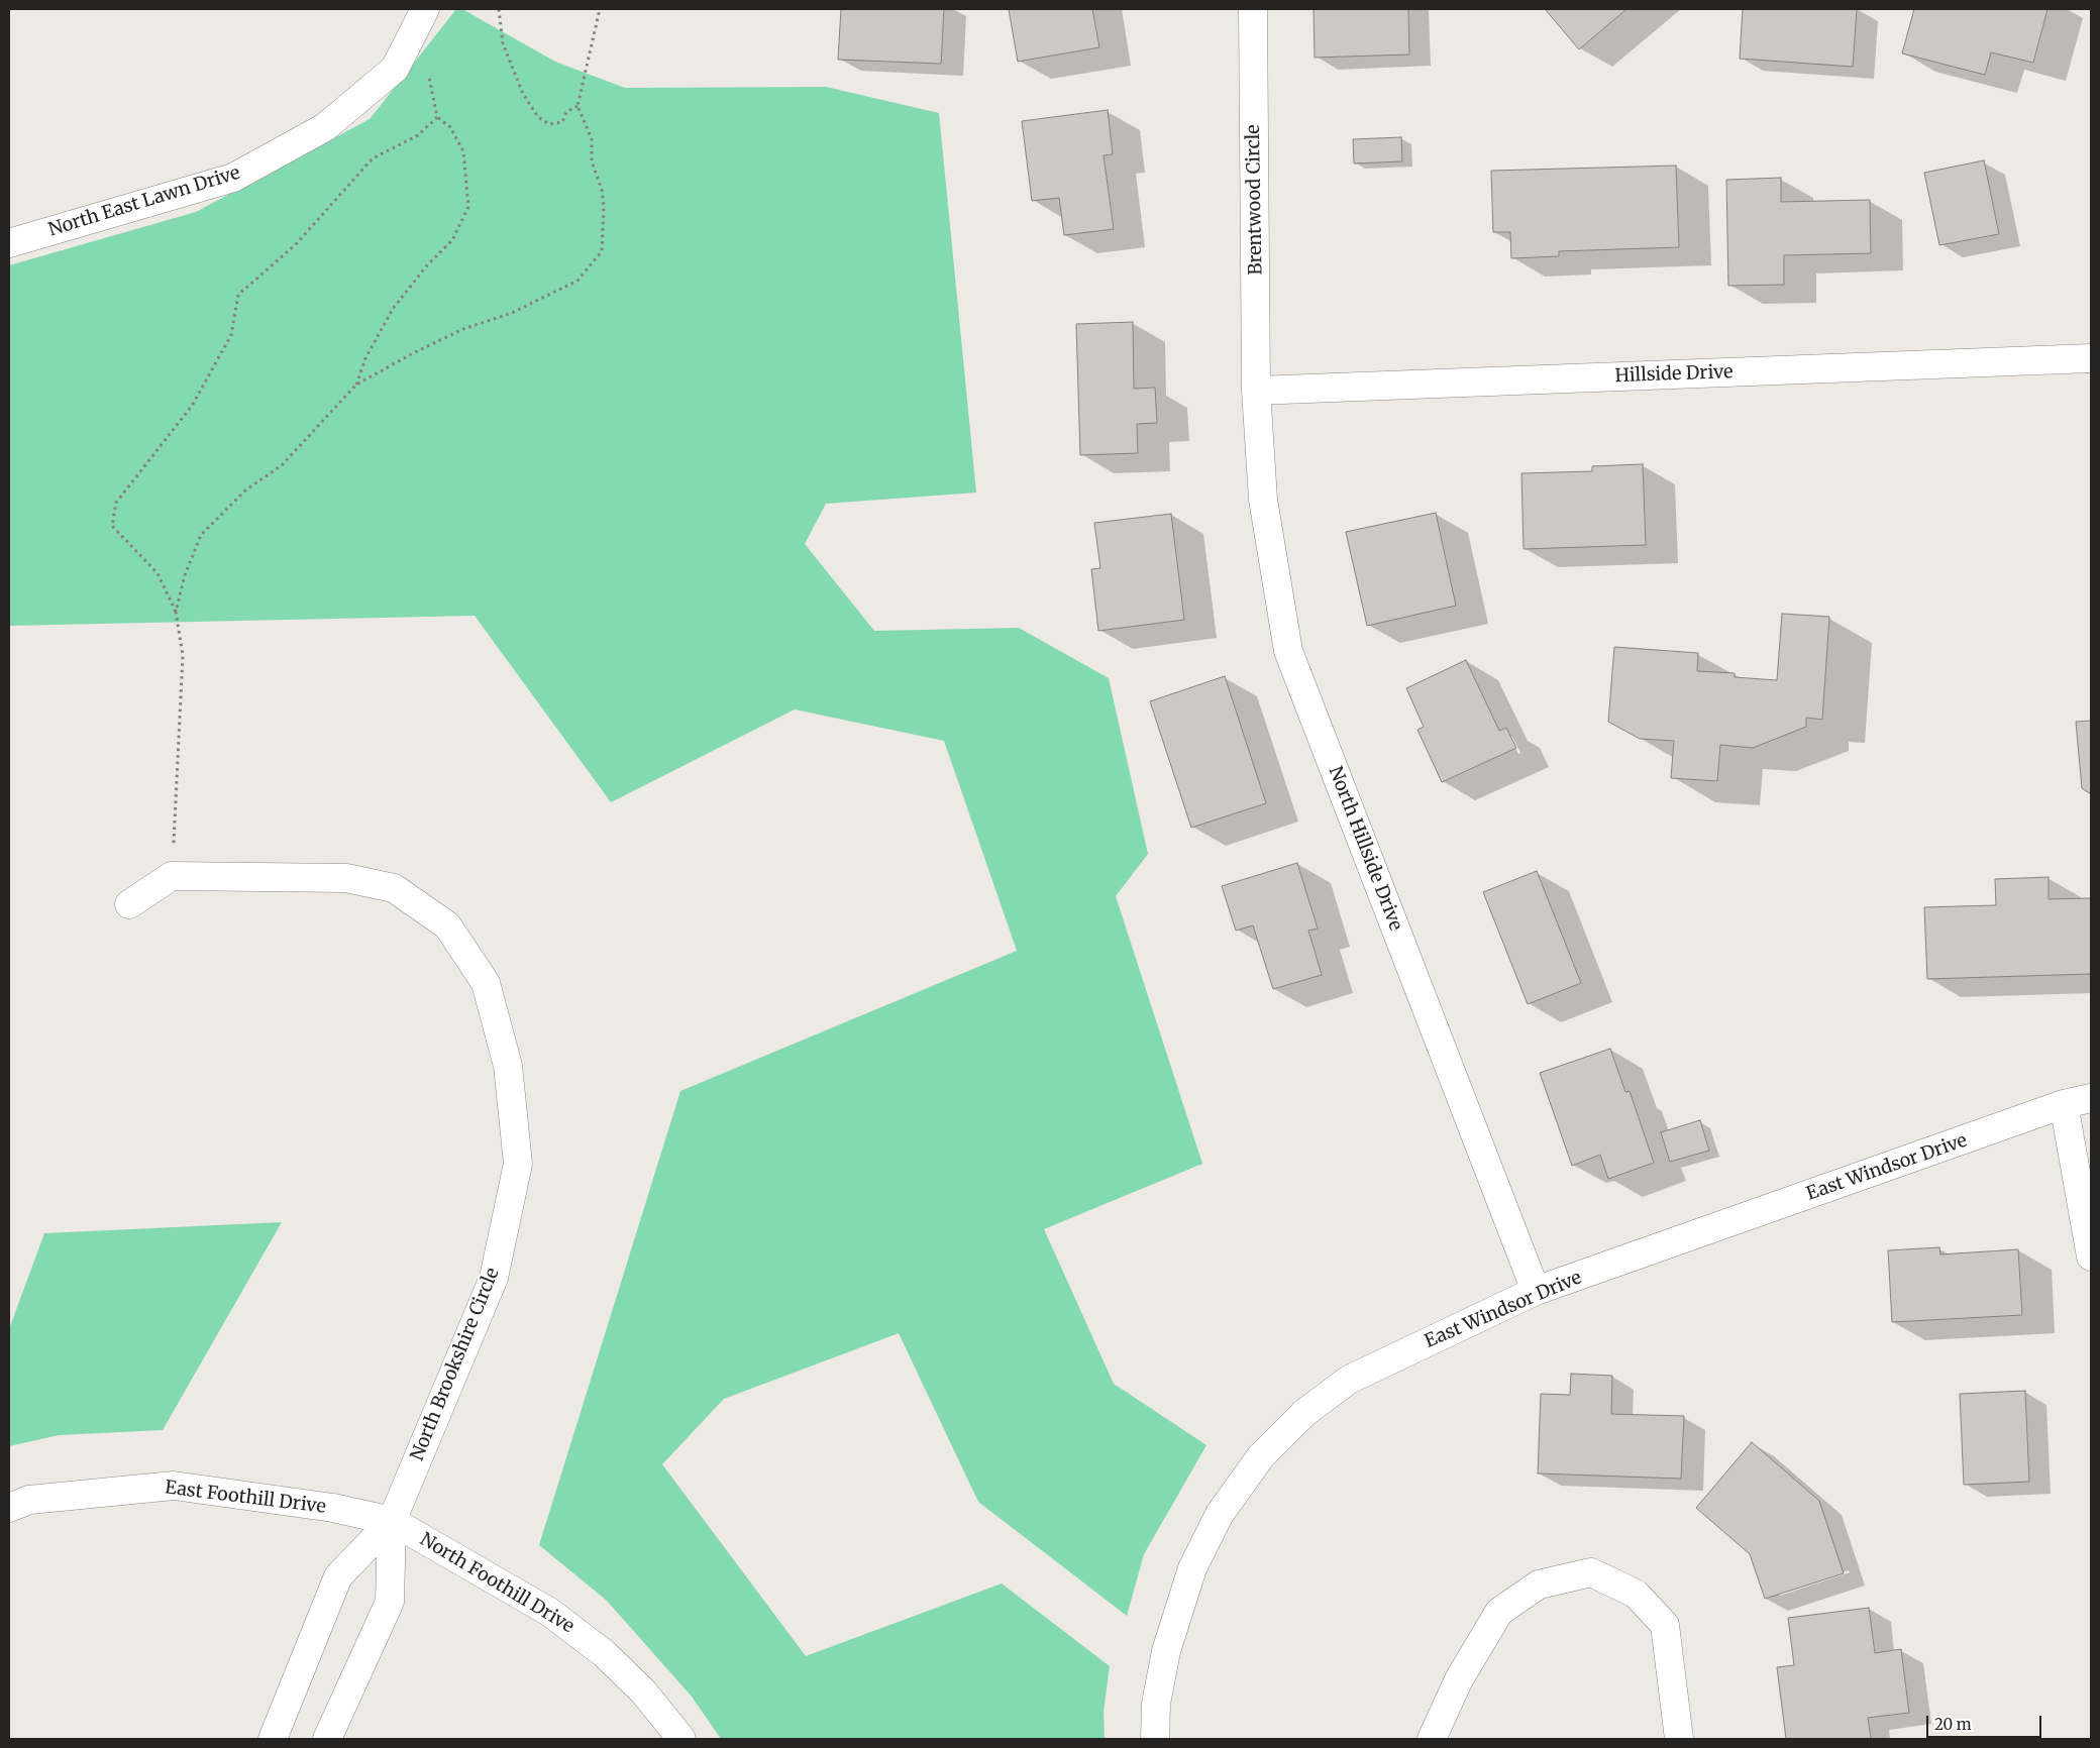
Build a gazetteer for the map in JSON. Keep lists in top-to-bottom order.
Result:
{
  "streets": {
    "street": [
      "Brentwood Circle",
      "North East Lawn Drive",
      "Hillside Drive",
      "North Hillside Drive",
      "East Windsor Drive",
      "North Brookshire Circle",
      "East Foothill Drive",
      "North Foothill Drive"
    ]
  },
  "crossings": [
    ["Brentwood Circle", "Hillside Drive"],
    ["Brentwood Circle", "North Hillside Drive"],
    ["Hillside Drive", "North Hillside Drive"],
    ["North Hillside Drive", "East Windsor Drive"],
    ["North Brookshire Circle", "East Foothill Drive"],
    ["North Brookshire Circle", "North Foothill Drive"],
    ["East Foothill Drive", "North Foothill Drive"]
  ],
  "scale_bar": "20 m"
}
